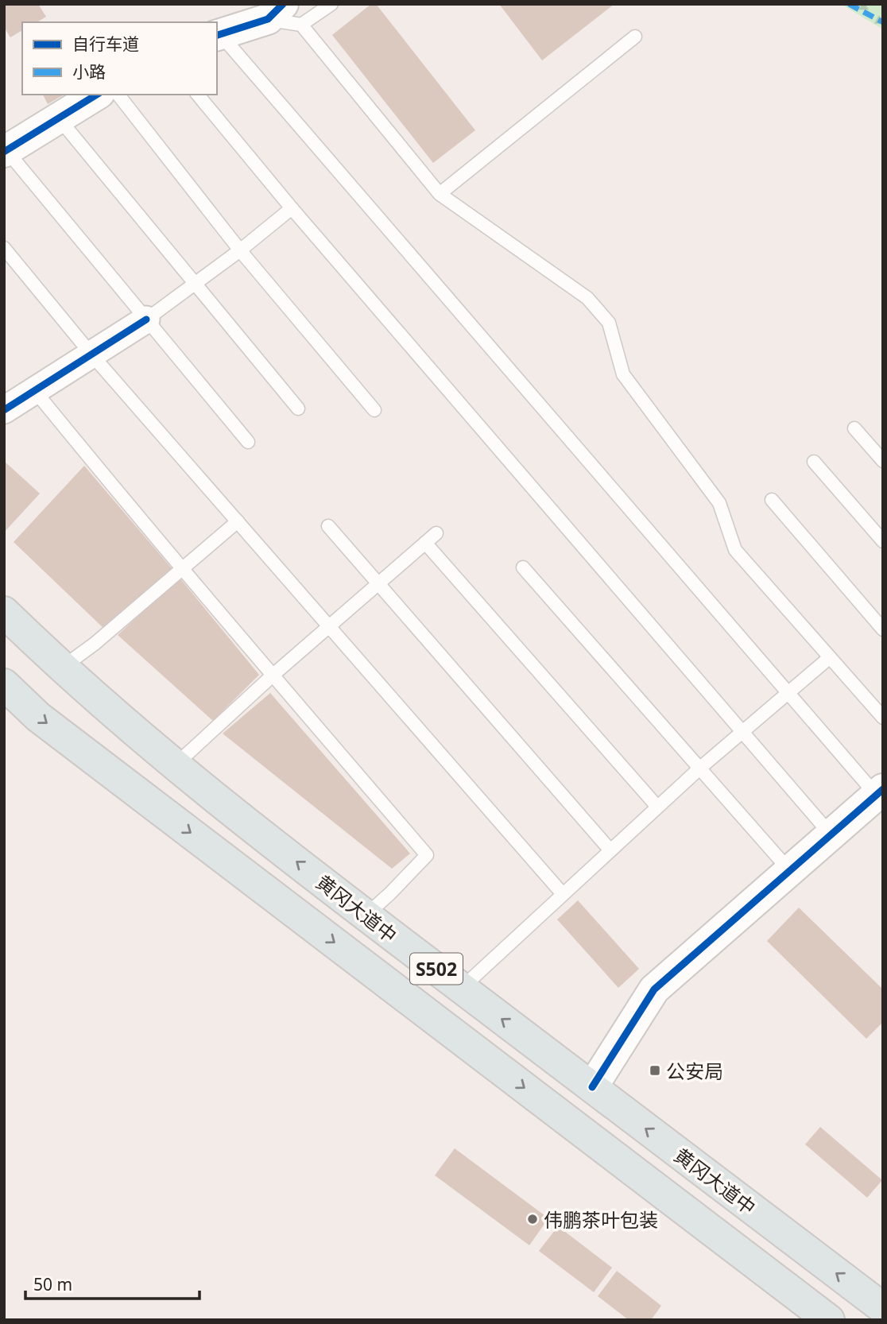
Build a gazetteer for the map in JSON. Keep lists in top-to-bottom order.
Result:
{
  "streets": {
    "main road": ["黄冈大道中", "S502"]
  },
  "places": {
    "transit": ["公安局"],
    "other": ["伟鹏茶叶包装"]
  },
  "legend": ["自行车道", "小路"],
  "scale_bar": "50 m"
}
